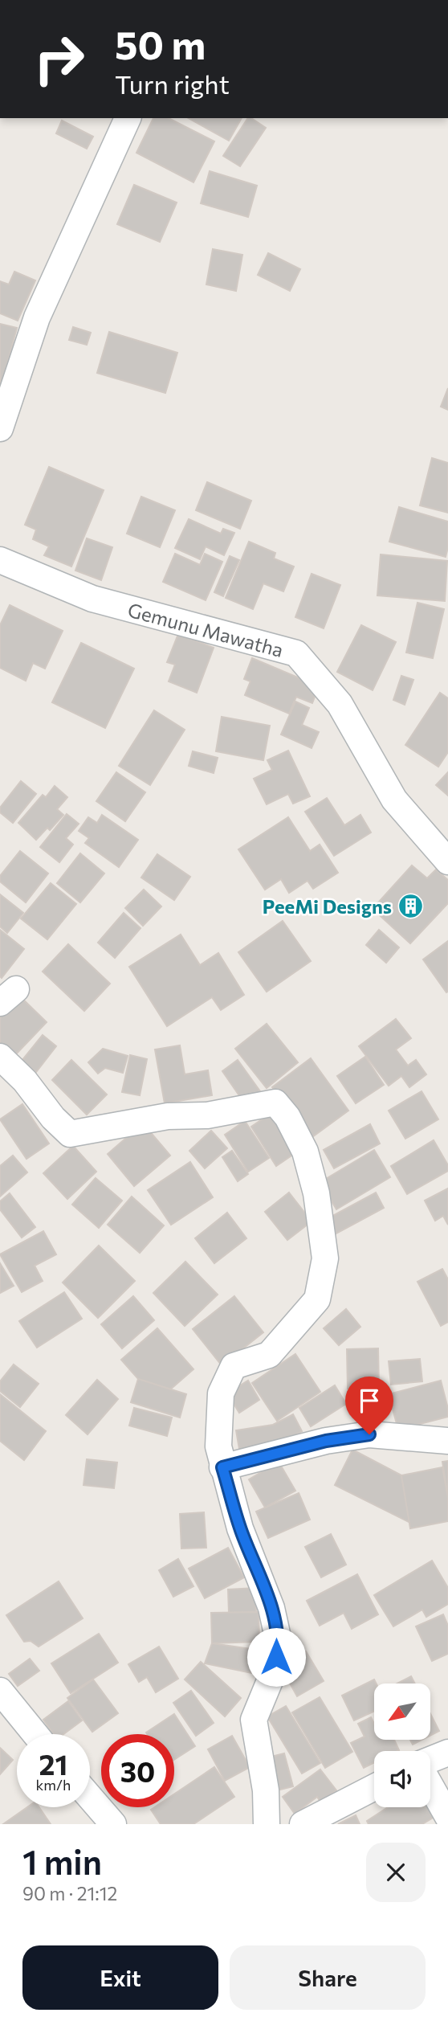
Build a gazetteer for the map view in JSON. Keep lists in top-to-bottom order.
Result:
{
  "streets": {
    "street": ["Gemunu Mawatha"]
  },
  "places": {
    "building": ["PeeMi Designs"]
  },
  "north": "bottom left",
  "page": {
    "turn": ["50 m", "Turn right"],
    "speed": "21 km/h",
    "limit": "30",
    "heading": ["1 min", "90 m · 21:12"],
    "buttons": ["Exit", "Share"]
  }
}
